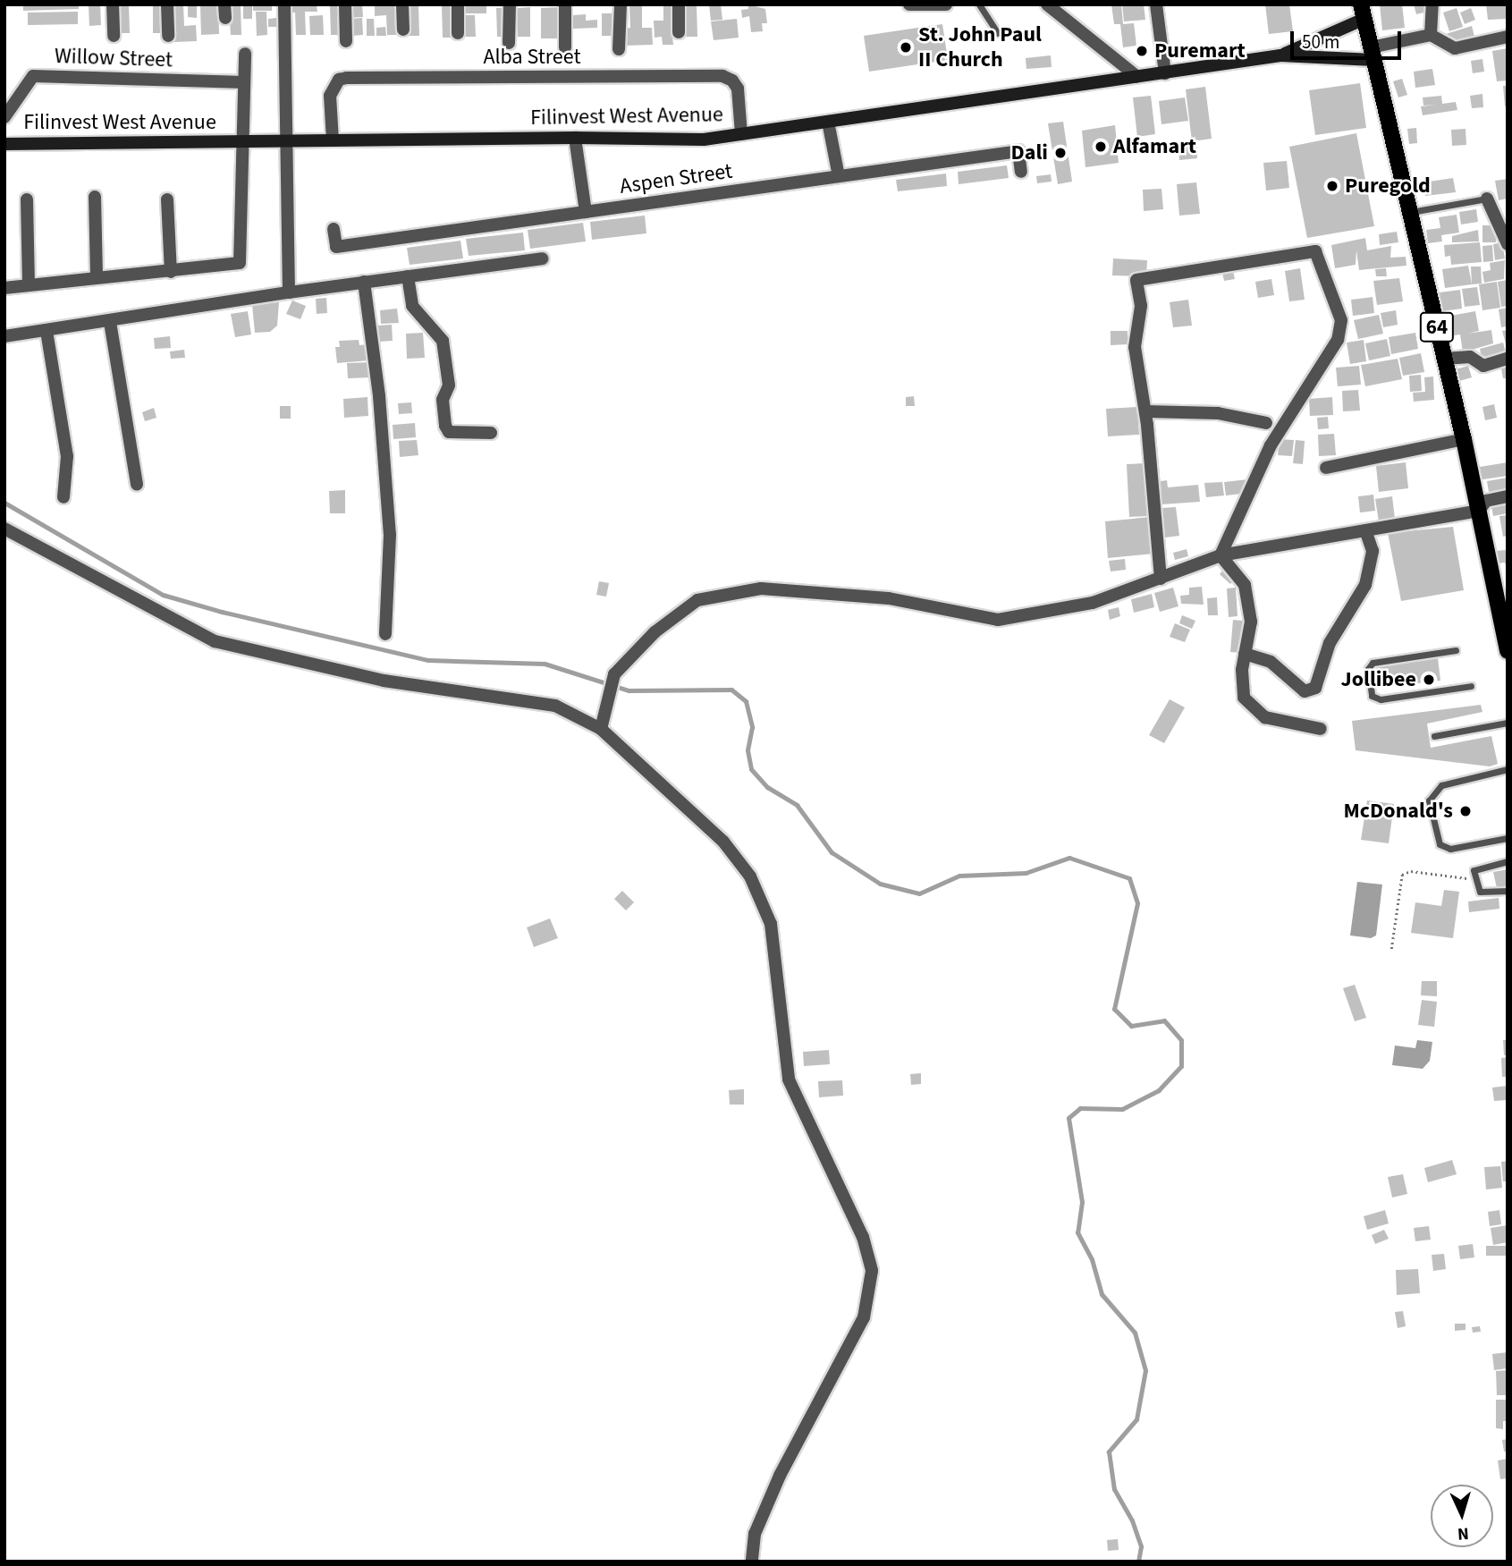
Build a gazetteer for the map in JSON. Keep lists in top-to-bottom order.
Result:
{
  "streets": {
    "main road": ["64"],
    "street": [
      "Alba Street",
      "Willow Street",
      "Filinvest West Avenue",
      "Aspen Street"
    ]
  },
  "crossings": [
    ["Alba Street", "Filinvest West Avenue"],
    ["Filinvest West Avenue", "64"]
  ],
  "places": [
    "St. John Paul II Church",
    "Puremart",
    "Alfamart",
    "Dali",
    "Puregold",
    "Jollibee",
    "McDonald's"
  ],
  "scale_bar": "50 m",
  "north": "bottom"
}
